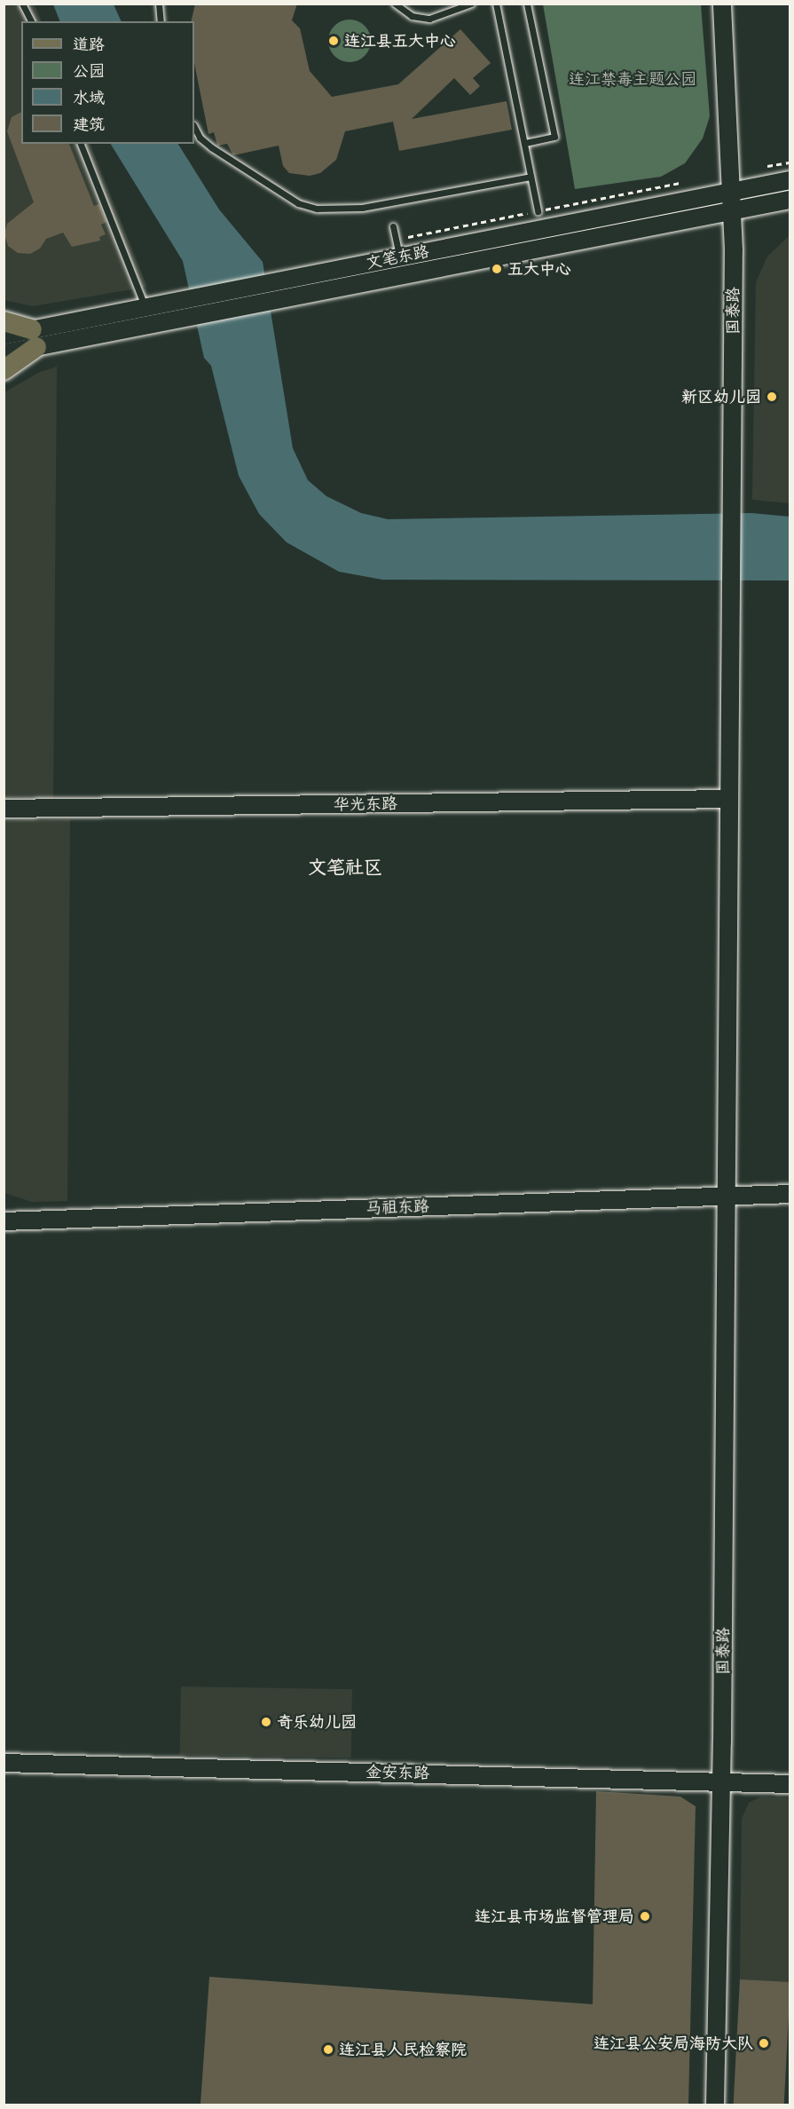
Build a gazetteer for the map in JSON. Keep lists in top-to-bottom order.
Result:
{
  "streets": {
    "street": [
      "文笔东路",
      "国泰路",
      "华光东路",
      "马祖东路",
      "金安东路"
    ]
  },
  "crossings": [
    ["文笔东路", "国泰路"],
    ["国泰路", "华光东路"],
    ["国泰路", "马祖东路"],
    ["国泰路", "金安东路"]
  ],
  "districts": ["文笔社区"],
  "parks": ["连江禁毒主题公园"],
  "places": [
    "连江县五大中心",
    "五大中心",
    "新区幼儿园",
    "奇乐幼儿园",
    "连江县市场监督管理局",
    "连江县公安局海防大队",
    "连江县人民检察院"
  ],
  "legend": [
    "道路",
    "公园",
    "水域",
    "建筑"
  ]
}
